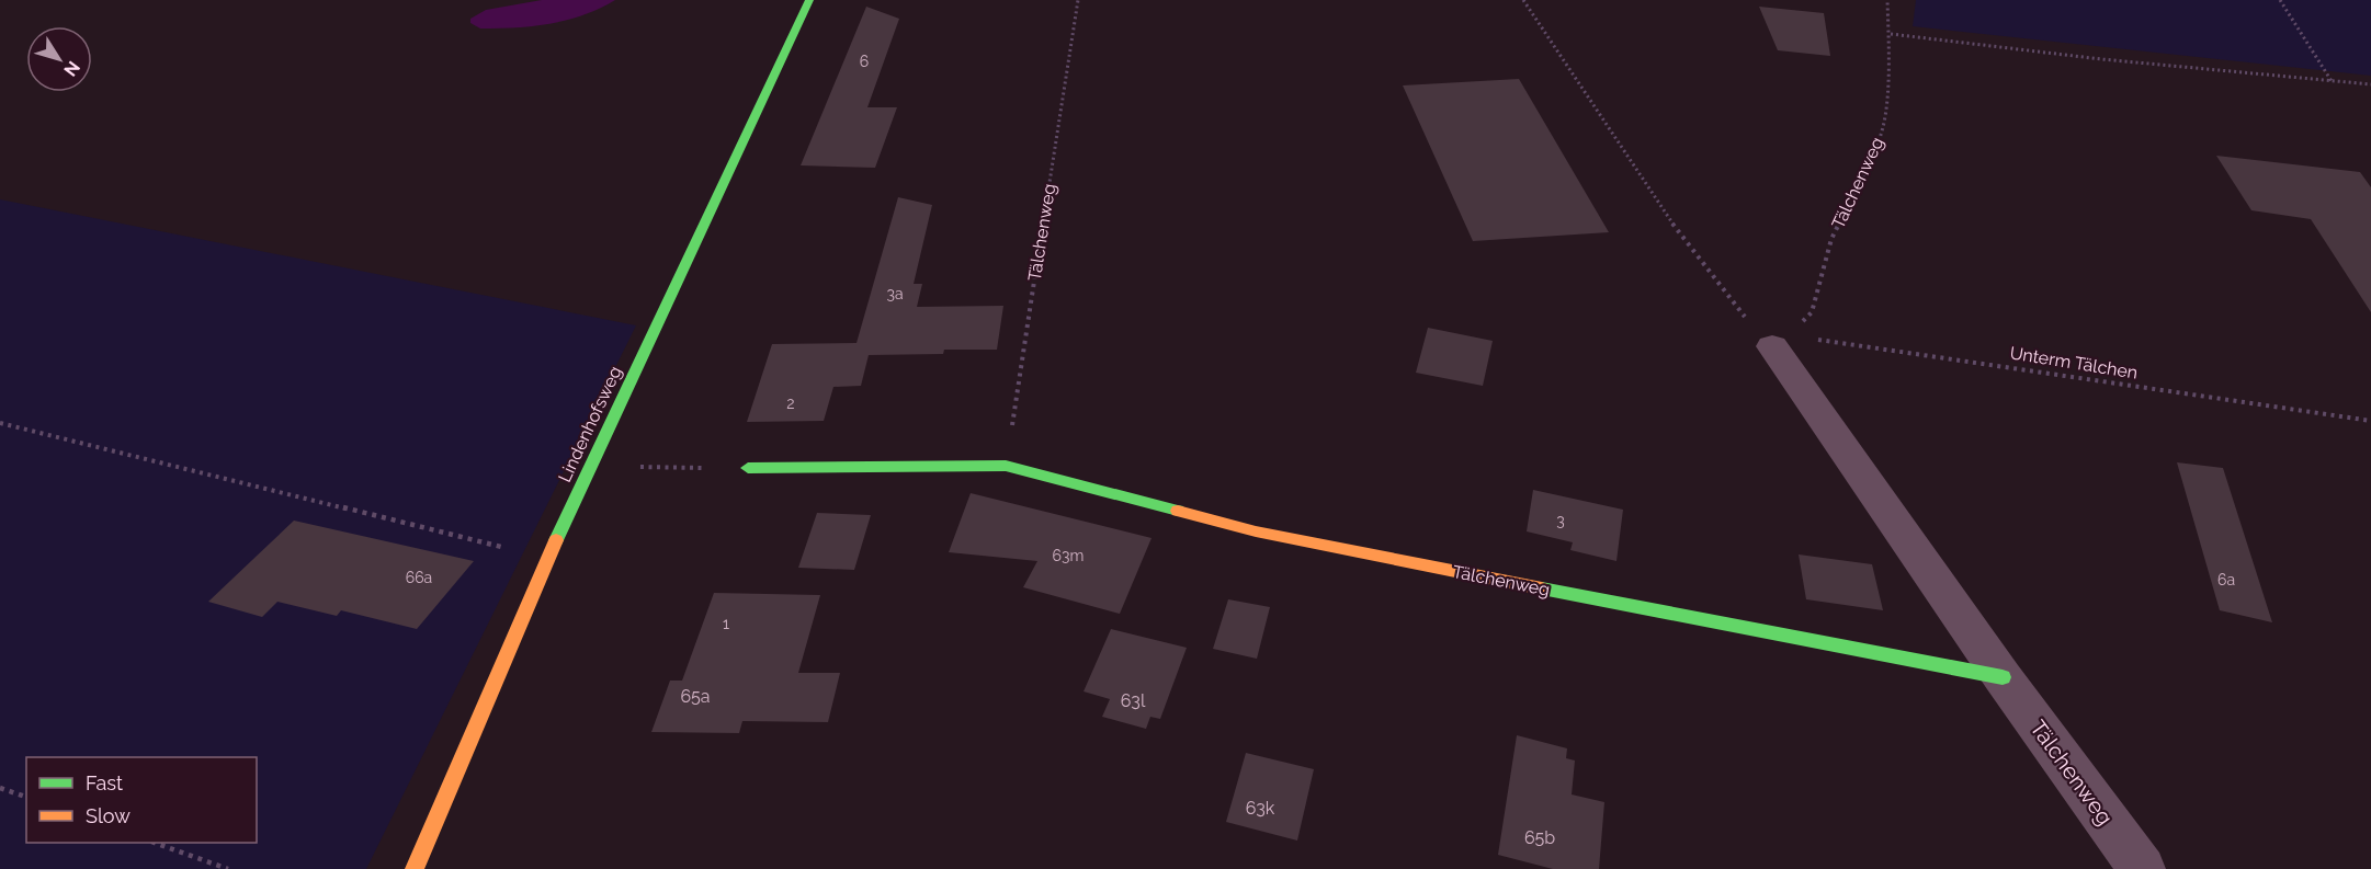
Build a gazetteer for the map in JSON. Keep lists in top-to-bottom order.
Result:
{
  "streets": {
    "street": ["Tälchenweg", "Lindenhofsweg"],
    "path": ["Unterm Tälchen"]
  },
  "crossings": [
    ["Tälchenweg", "Unterm Tälchen"]
  ],
  "house_numbers": [
    "6",
    "3a",
    "2",
    "3",
    "63m",
    "66a",
    "6a",
    "1",
    "65a",
    "63l",
    "63k",
    "65b"
  ],
  "legend": ["Fast", "Slow"],
  "north": "bottom right"
}
